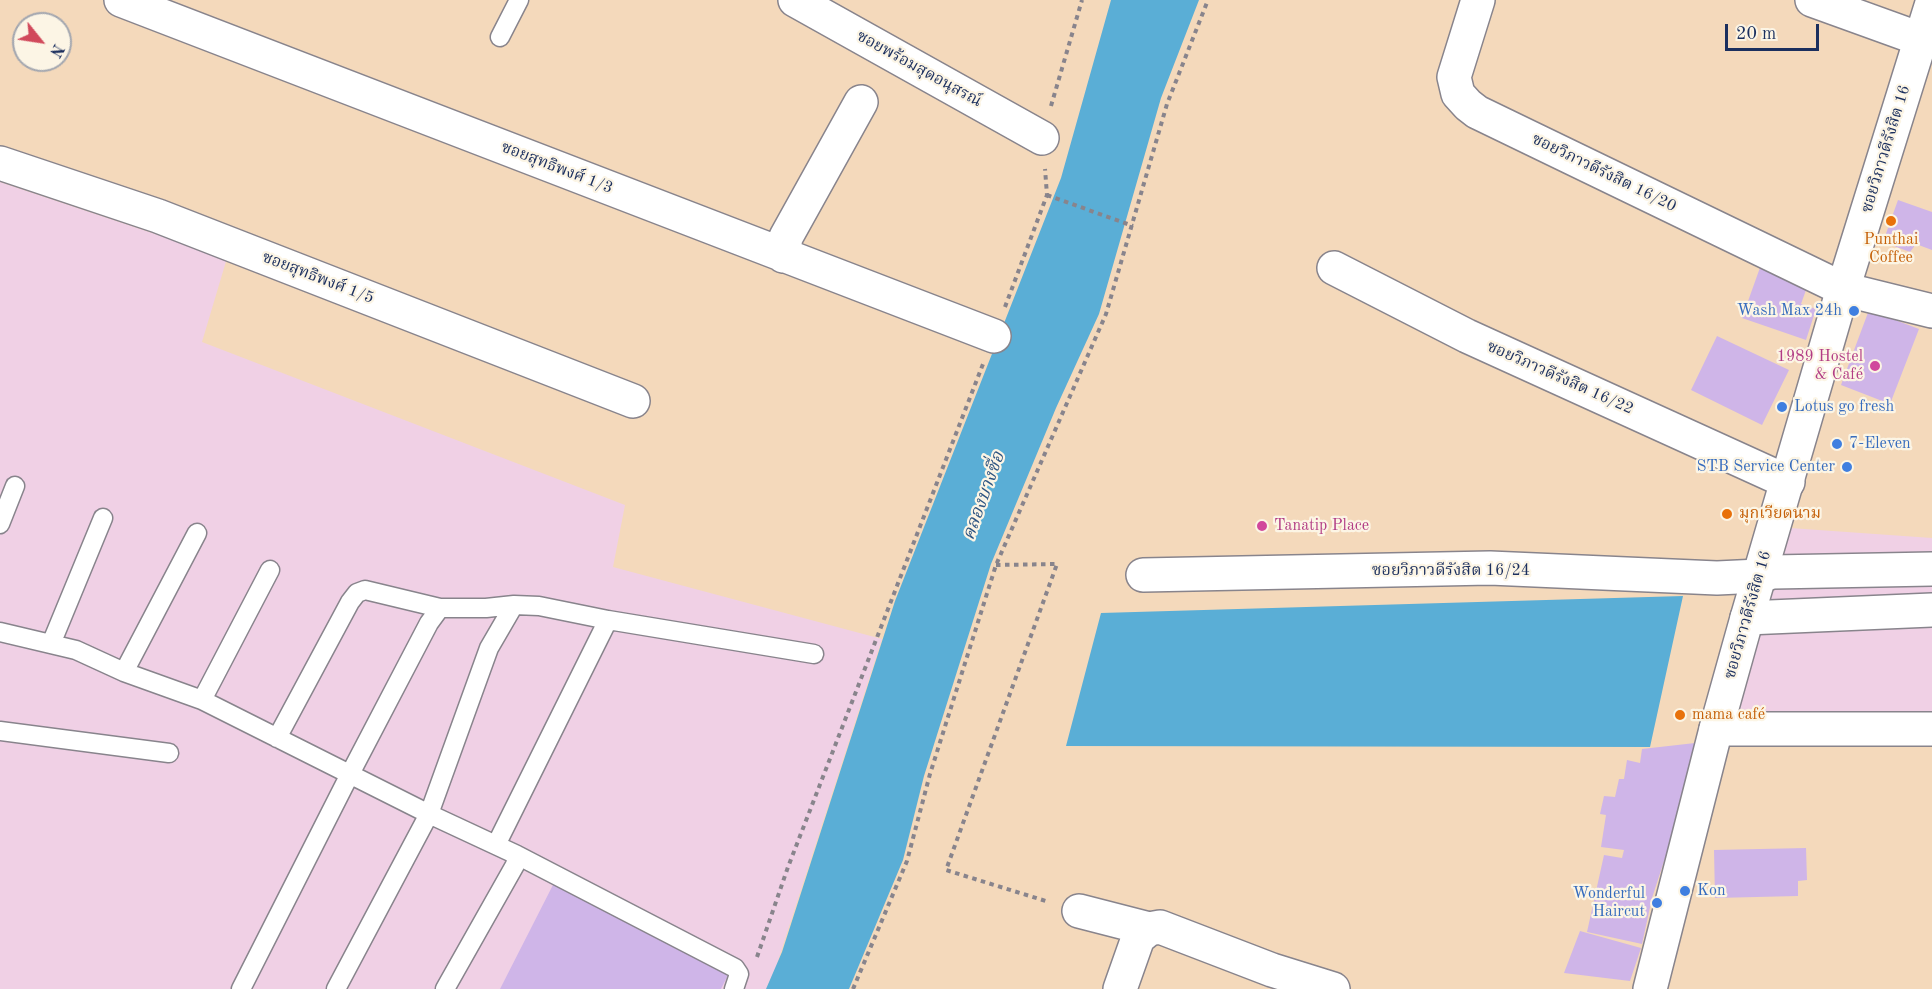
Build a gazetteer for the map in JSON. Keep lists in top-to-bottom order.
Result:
{
  "streets": {
    "street": [
      "ซอยพร้อมสุดอนุสรณ์",
      "ซอยวิภาวดีรังสิต 16",
      "ซอยสุทธิพงศ์ 1/3",
      "ซอยวิภาวดีรังสิต 16/20",
      "ซอยสุทธิพงศ์ 1/5",
      "ซอยวิภาวดีรังสิต 16/22",
      "ซอยวิภาวดีรังสิต 16/24"
    ]
  },
  "crossings": [
    ["ซอยวิภาวดีรังสิต 16", "ซอยวิภาวดีรังสิต 16/20"],
    ["ซอยวิภาวดีรังสิต 16", "ซอยวิภาวดีรังสิต 16/22"],
    ["ซอยวิภาวดีรังสิต 16", "ซอยวิภาวดีรังสิต 16/24"]
  ],
  "water": ["คลองบางซื่อ"],
  "places": [
    "Punthai Coffee",
    "Wash Max 24h",
    "1989 Hostel & Café",
    "Lotus go fresh",
    "7-Eleven",
    "STB Service Center",
    "มุกเวียดนาม",
    "Tanatip Place",
    "mama café",
    "Kon",
    "Wonderful Haircut"
  ],
  "scale_bar": "20 m",
  "north": "bottom right"
}
